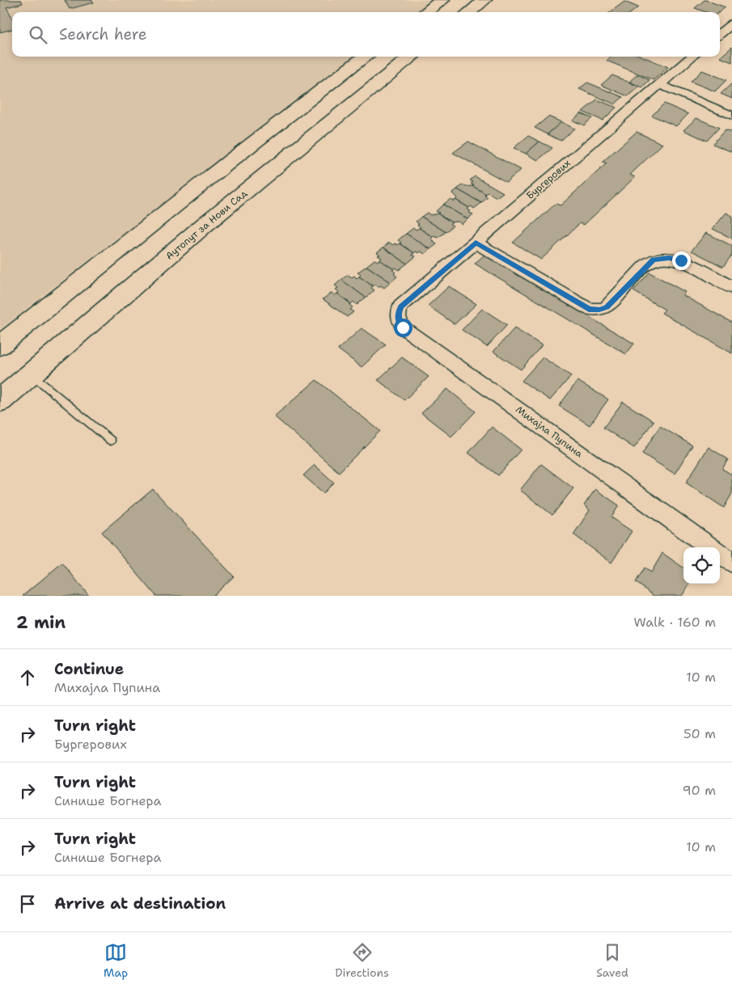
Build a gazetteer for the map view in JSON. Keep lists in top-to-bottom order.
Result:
{
  "streets": {
    "main road": ["Аутопут за Нови Сад"],
    "street": ["Бургерових", "Михајла Пупина"]
  },
  "crossings": [
    ["Бургерових", "Михајла Пупина"]
  ],
  "page": {
    "search": "Search here",
    "heading": ["2 min", "Walk · 160 m"],
    "list": [
      ["Continue", "Михајла Пупина", "10 m"],
      ["Turn right", "Бургерових", "50 m"],
      ["Turn right", "Синише Богнера", "90 m"],
      ["Turn right", "Синише Богнера", "10 m"],
      "Arrive at destination"
    ],
    "nav": ["Map", "Directions", "Saved"]
  }
}
